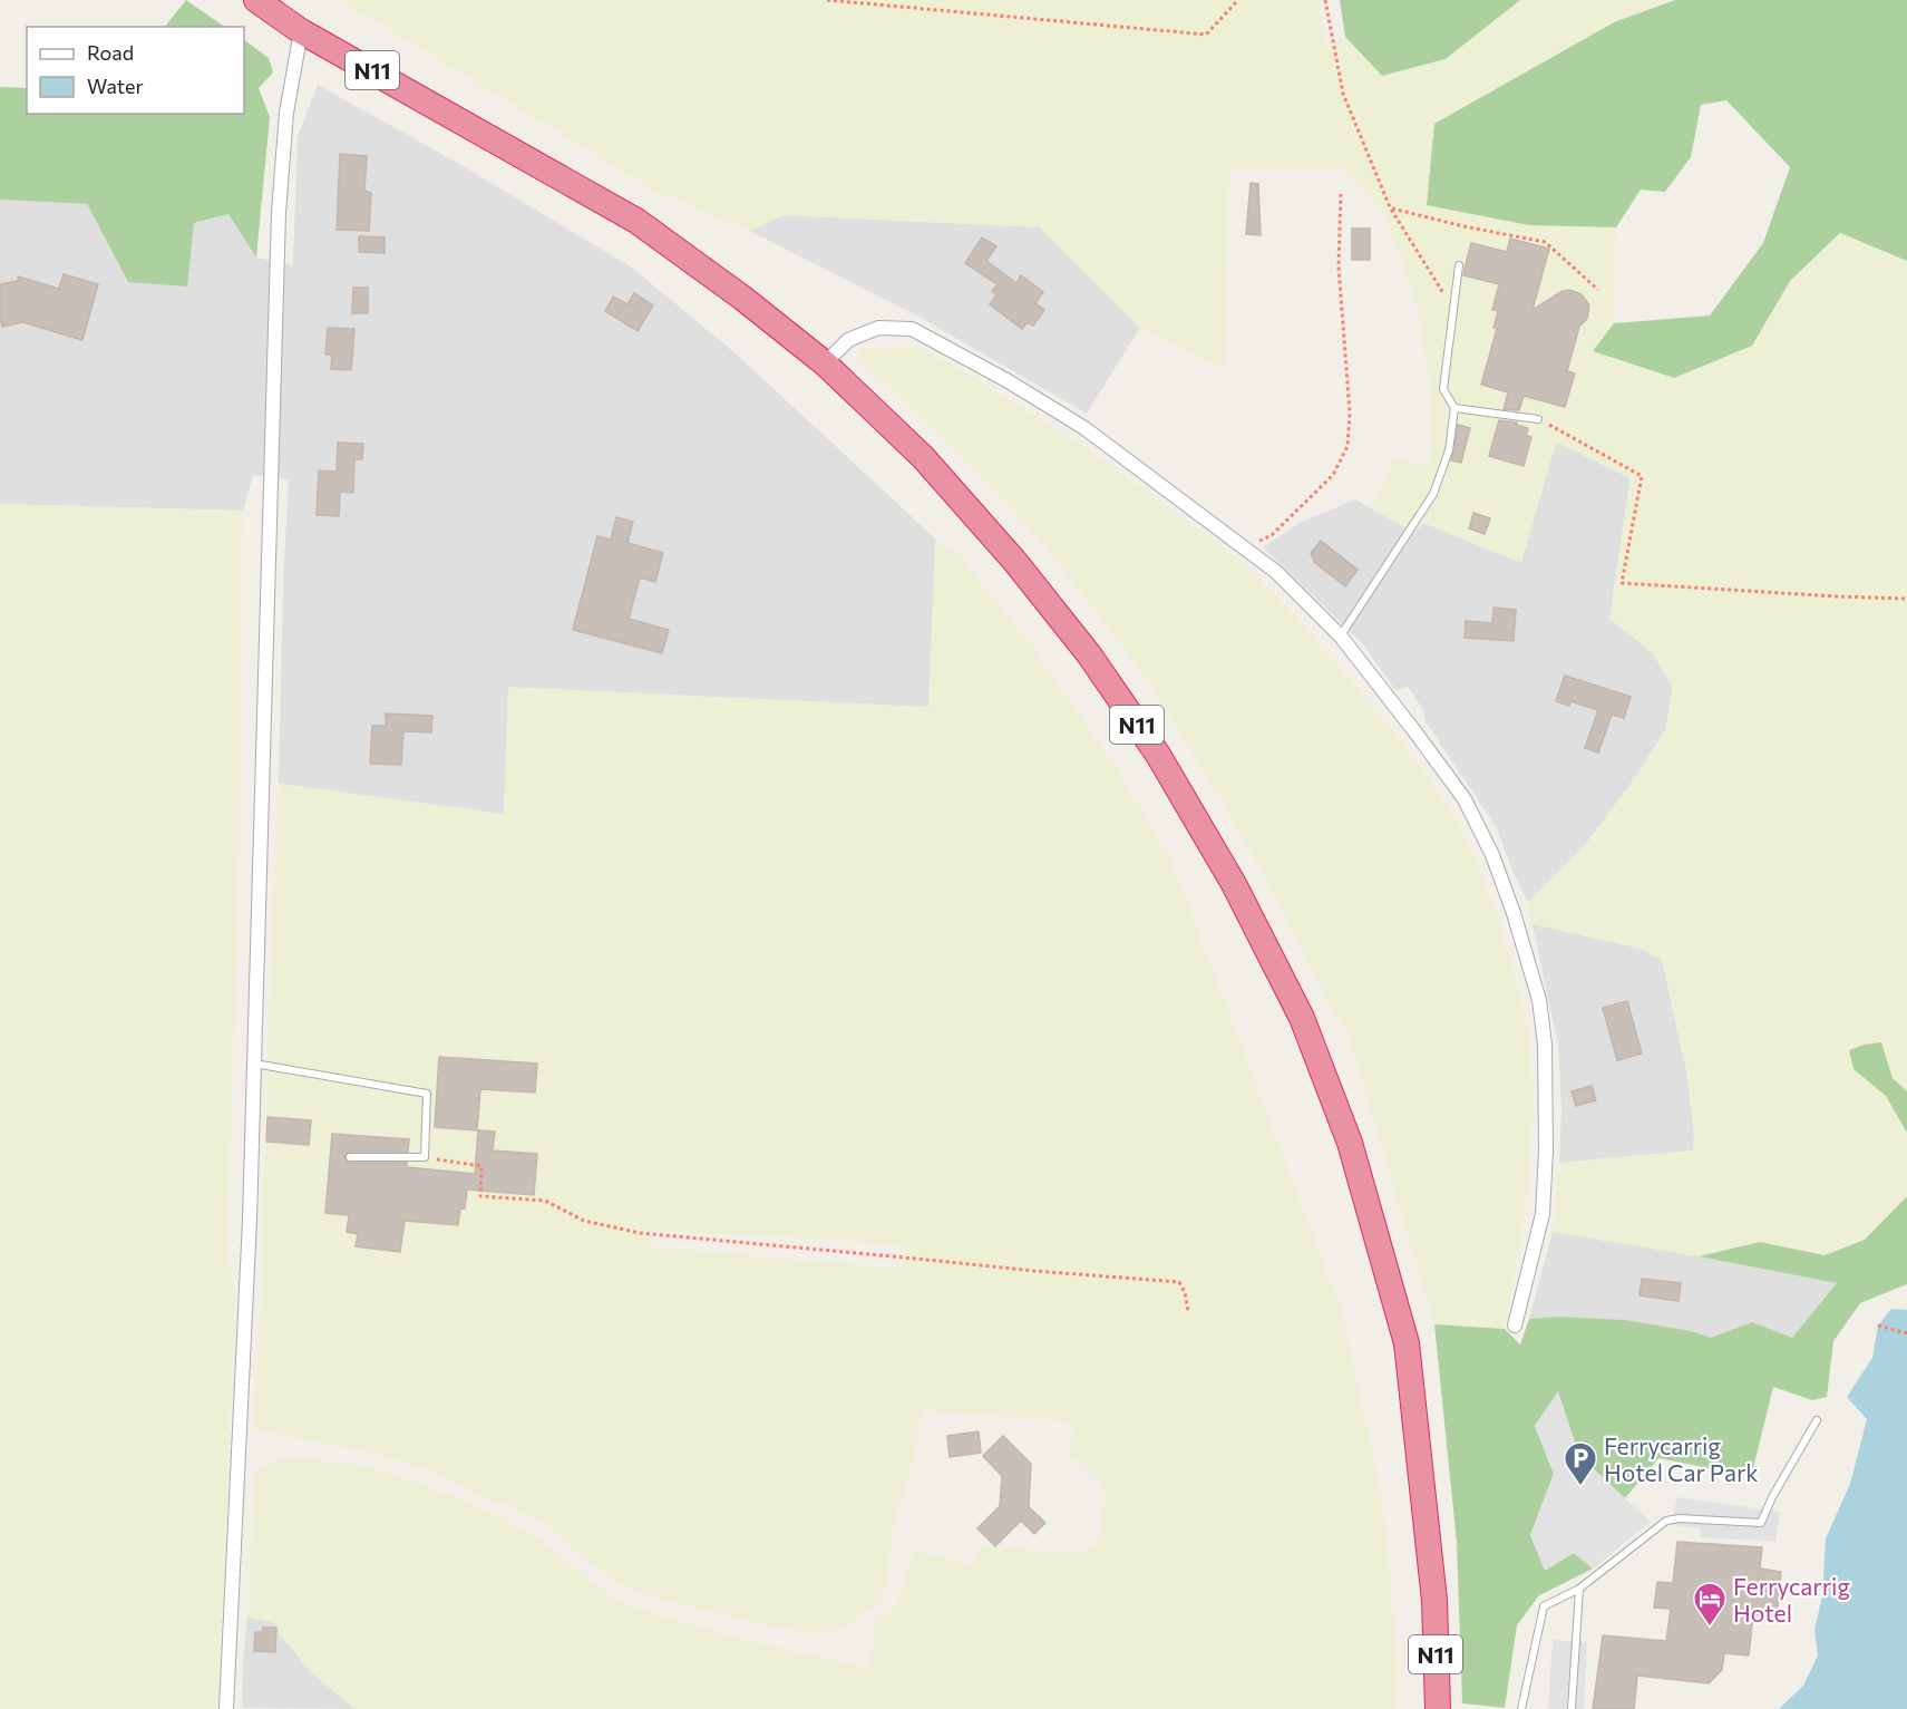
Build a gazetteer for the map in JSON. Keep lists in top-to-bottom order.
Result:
{
  "streets": {
    "highway": ["N11"]
  },
  "places": {
    "parking": ["Ferrycarrig Hotel Car Park"],
    "hotel": ["Ferrycarrig Hotel"]
  },
  "legend": ["Road", "Water"]
}
